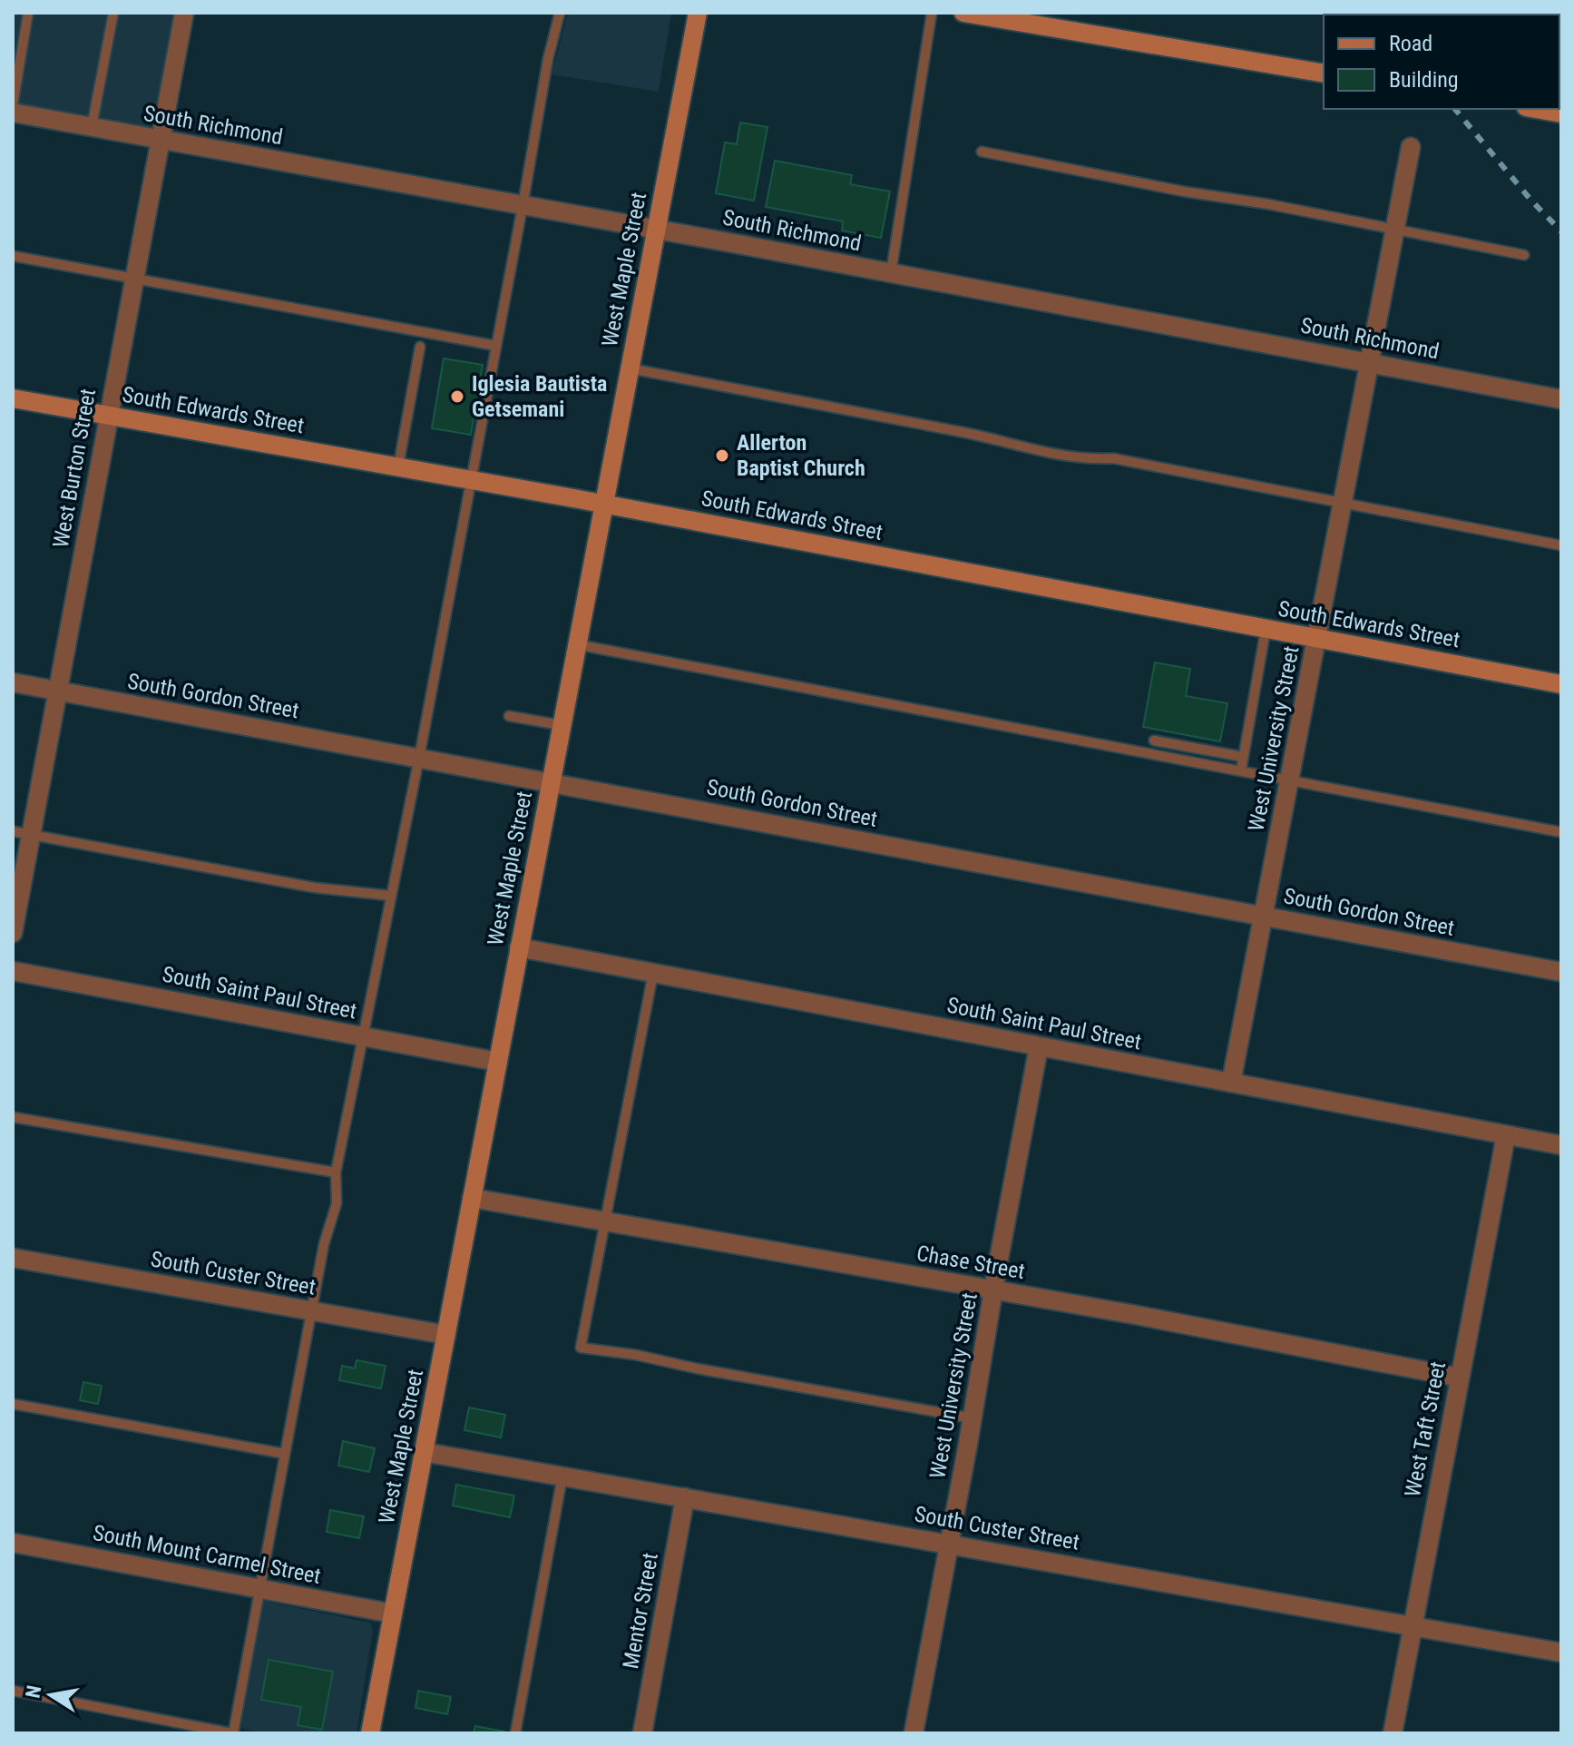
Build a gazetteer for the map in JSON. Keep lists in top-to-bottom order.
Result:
{
  "streets": {
    "street": [
      "South Richmond",
      "West Maple Street",
      "South Edwards Street",
      "West Burton Street",
      "South Gordon Street",
      "West University Street",
      "South Saint Paul Street",
      "Chase Street",
      "South Custer Street",
      "West Taft Street",
      "South Mount Carmel Street",
      "Mentor Street"
    ]
  },
  "crossings": [
    ["South Richmond", "West Maple Street"],
    ["South Richmond", "West Burton Street"],
    ["South Richmond", "West University Street"],
    ["West Maple Street", "South Edwards Street"],
    ["West Maple Street", "South Gordon Street"],
    ["West Maple Street", "South Saint Paul Street"],
    ["West Maple Street", "Chase Street"],
    ["West Maple Street", "South Custer Street"],
    ["West Maple Street", "South Mount Carmel Street"],
    ["South Edwards Street", "West Burton Street"],
    ["South Edwards Street", "West University Street"],
    ["West Burton Street", "South Gordon Street"],
    ["South Gordon Street", "West University Street"],
    ["West University Street", "South Saint Paul Street"],
    ["West University Street", "Chase Street"],
    ["West University Street", "South Custer Street"],
    ["South Saint Paul Street", "West Taft Street"],
    ["Chase Street", "West Taft Street"],
    ["South Custer Street", "West Taft Street"],
    ["South Custer Street", "Mentor Street"]
  ],
  "places": ["Iglesia Bautista Getsemani", "Allerton Baptist Church"],
  "legend": ["Road", "Building"],
  "north": "left"
}
